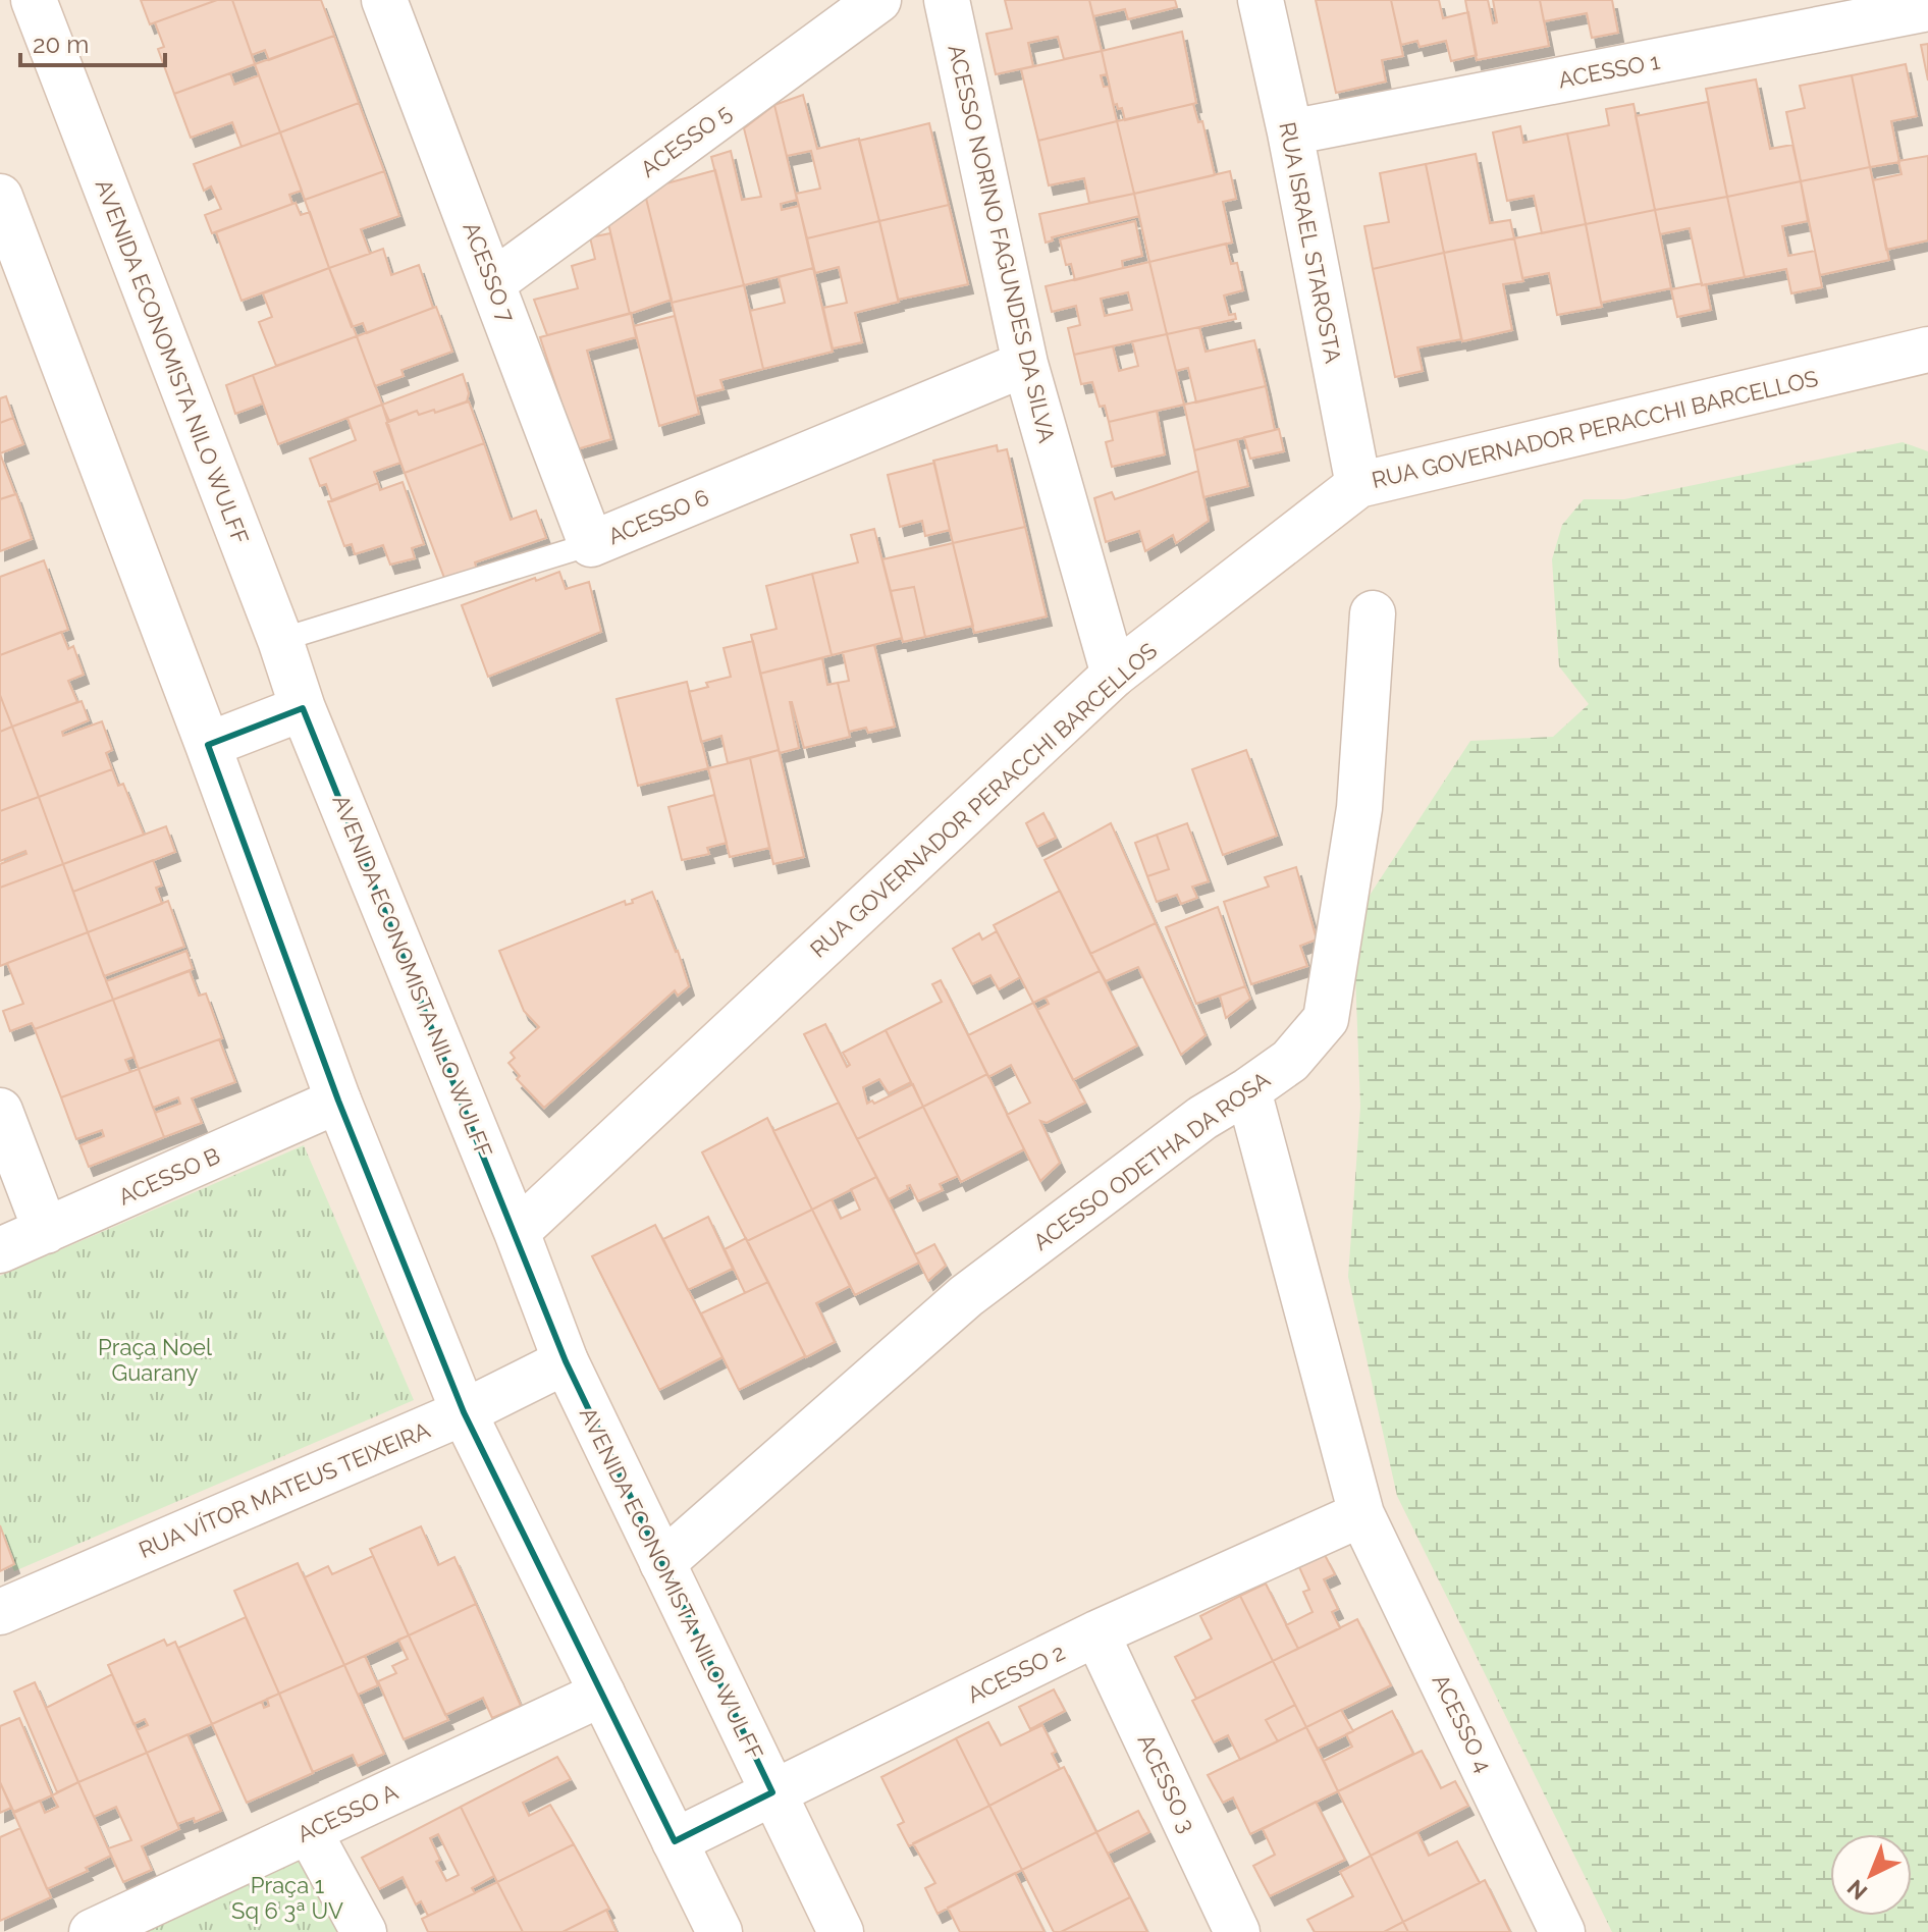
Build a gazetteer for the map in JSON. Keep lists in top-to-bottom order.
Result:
{
  "streets": {
    "street": [
      "ACESSO 1",
      "ACESSO 5",
      "RUA ISRAEL STAROSTA",
      "ACESSO NORINO FAGUNDES DA SILVA",
      "ACESSO 7",
      "AVENIDA ECONOMISTA NILO WULFF",
      "RUA GOVERNADOR PERACCHI BARCELLOS",
      "ACESSO 6",
      "ACESSO ODETHA DA ROSA",
      "ACESSO B",
      "RUA VÍTOR MATEUS TEIXEIRA",
      "ACESSO 2",
      "ACESSO 4",
      "ACESSO 3",
      "ACESSO A"
    ]
  },
  "crossings": [
    ["ACESSO 1", "RUA ISRAEL STAROSTA"],
    ["ACESSO 5", "ACESSO 7"],
    ["RUA ISRAEL STAROSTA", "RUA GOVERNADOR PERACCHI BARCELLOS"],
    ["ACESSO NORINO FAGUNDES DA SILVA", "RUA GOVERNADOR PERACCHI BARCELLOS"],
    ["ACESSO NORINO FAGUNDES DA SILVA", "ACESSO 6"],
    ["ACESSO 7", "ACESSO 6"],
    ["AVENIDA ECONOMISTA NILO WULFF", "RUA GOVERNADOR PERACCHI BARCELLOS"],
    ["AVENIDA ECONOMISTA NILO WULFF", "ACESSO 6"],
    ["AVENIDA ECONOMISTA NILO WULFF", "ACESSO ODETHA DA ROSA"],
    ["AVENIDA ECONOMISTA NILO WULFF", "RUA VÍTOR MATEUS TEIXEIRA"],
    ["AVENIDA ECONOMISTA NILO WULFF", "ACESSO 2"],
    ["ACESSO ODETHA DA ROSA", "ACESSO 4"],
    ["ACESSO 2", "ACESSO 4"],
    ["ACESSO 2", "ACESSO 3"]
  ],
  "parks": ["Praça Noel Guarany", "Praça 1 Sq 6 3ª UV"],
  "scale_bar": "20 m",
  "north": "bottom left"
}
